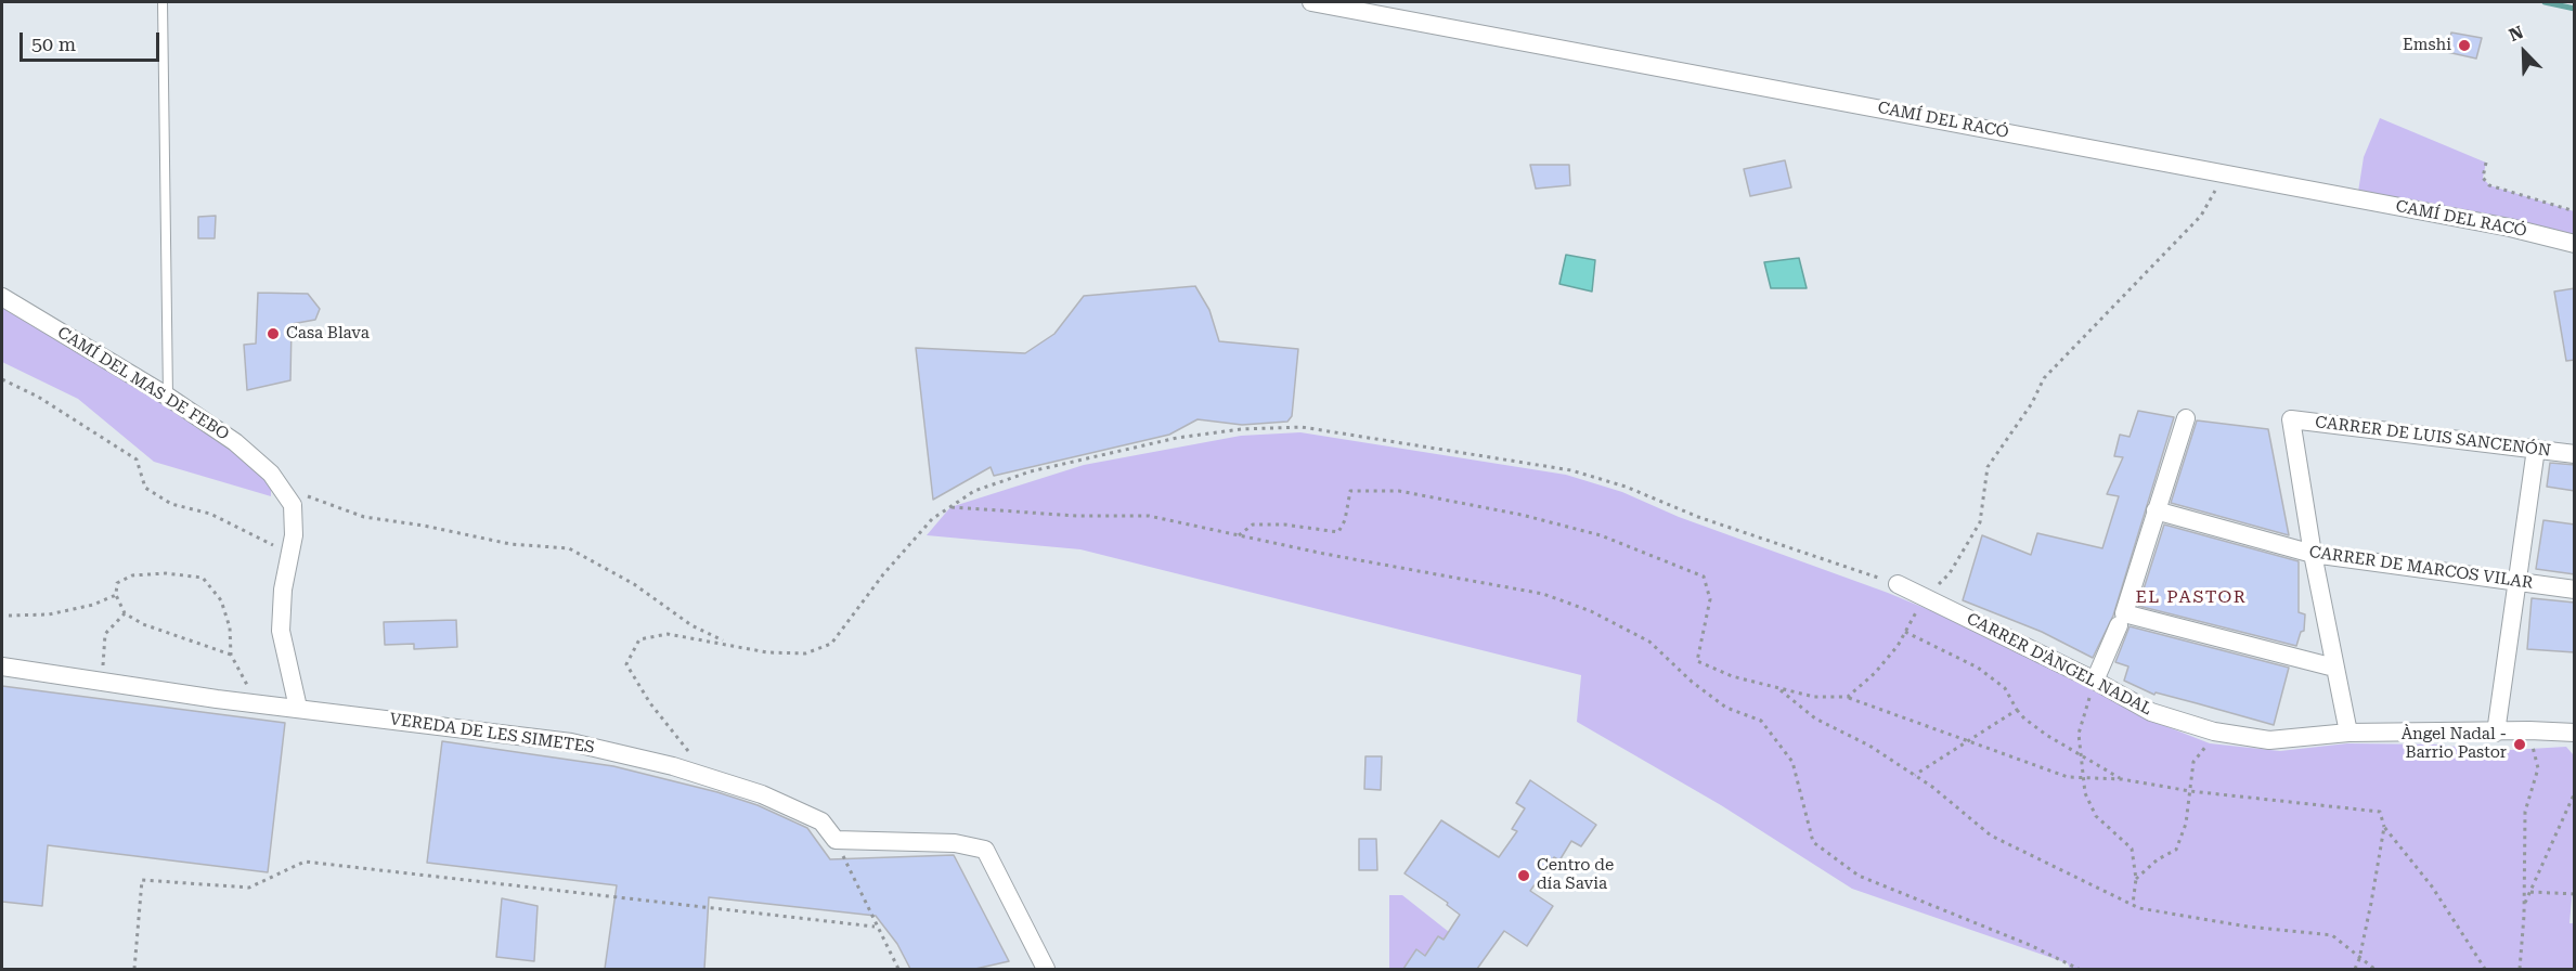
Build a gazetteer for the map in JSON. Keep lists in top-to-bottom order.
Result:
{
  "streets": {
    "street": [
      "CAMÍ DEL RACÓ",
      "CAMÍ DEL MAS DE FEBO",
      "CARRER DE LUIS SANCENÓN",
      "CARRER DE MARCOS VILAR",
      "CARRER D'ÀNGEL NADAL",
      "VEREDA DE LES SIMETES"
    ]
  },
  "crossings": [
    ["CAMÍ DEL MAS DE FEBO", "VEREDA DE LES SIMETES"],
    ["CARRER DE LUIS SANCENÓN", "CARRER DE MARCOS VILAR"]
  ],
  "districts": ["EL PASTOR"],
  "places": [
    "Emshi",
    "Casa Blava",
    "Àngel Nadal - Barrio Pastor",
    "Centro de día Savia"
  ],
  "scale_bar": "50 m",
  "north": "top left"
}
